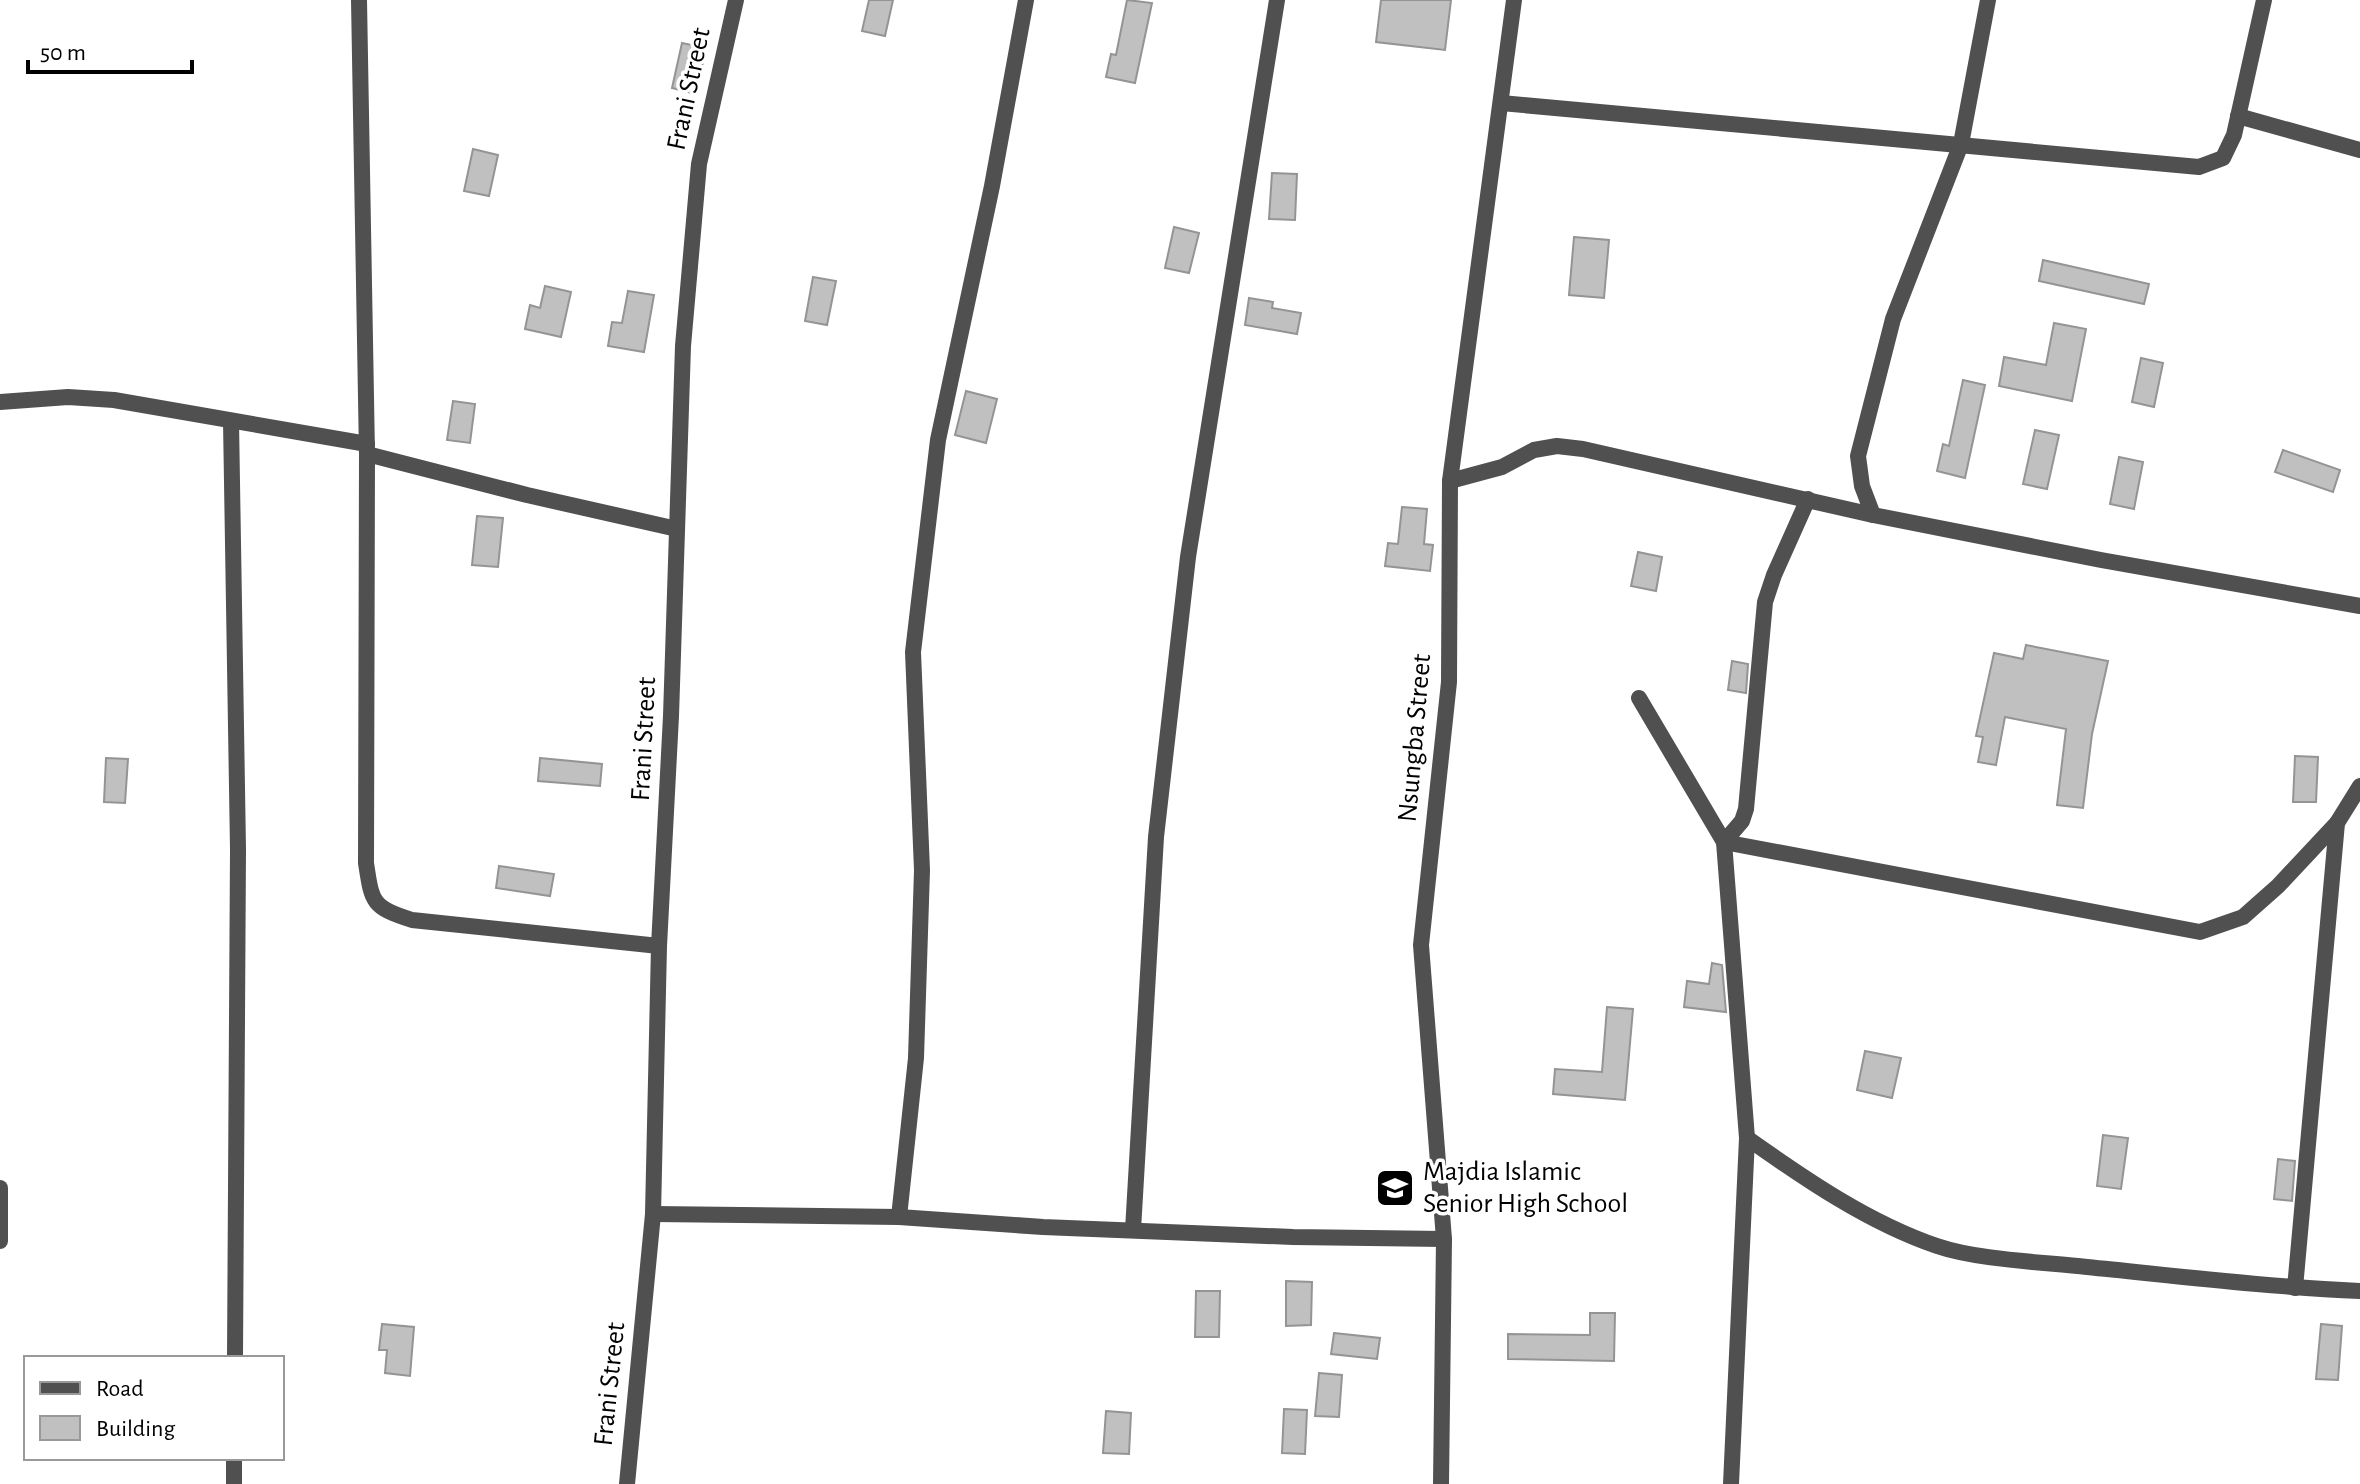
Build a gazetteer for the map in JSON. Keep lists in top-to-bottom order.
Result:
{
  "streets": {
    "street": ["Frani Street", "Nsungba Street"]
  },
  "places": {
    "school or university": ["Majdia Islamic Senior High School"]
  },
  "legend": ["Road", "Building"],
  "scale_bar": "50 m"
}
